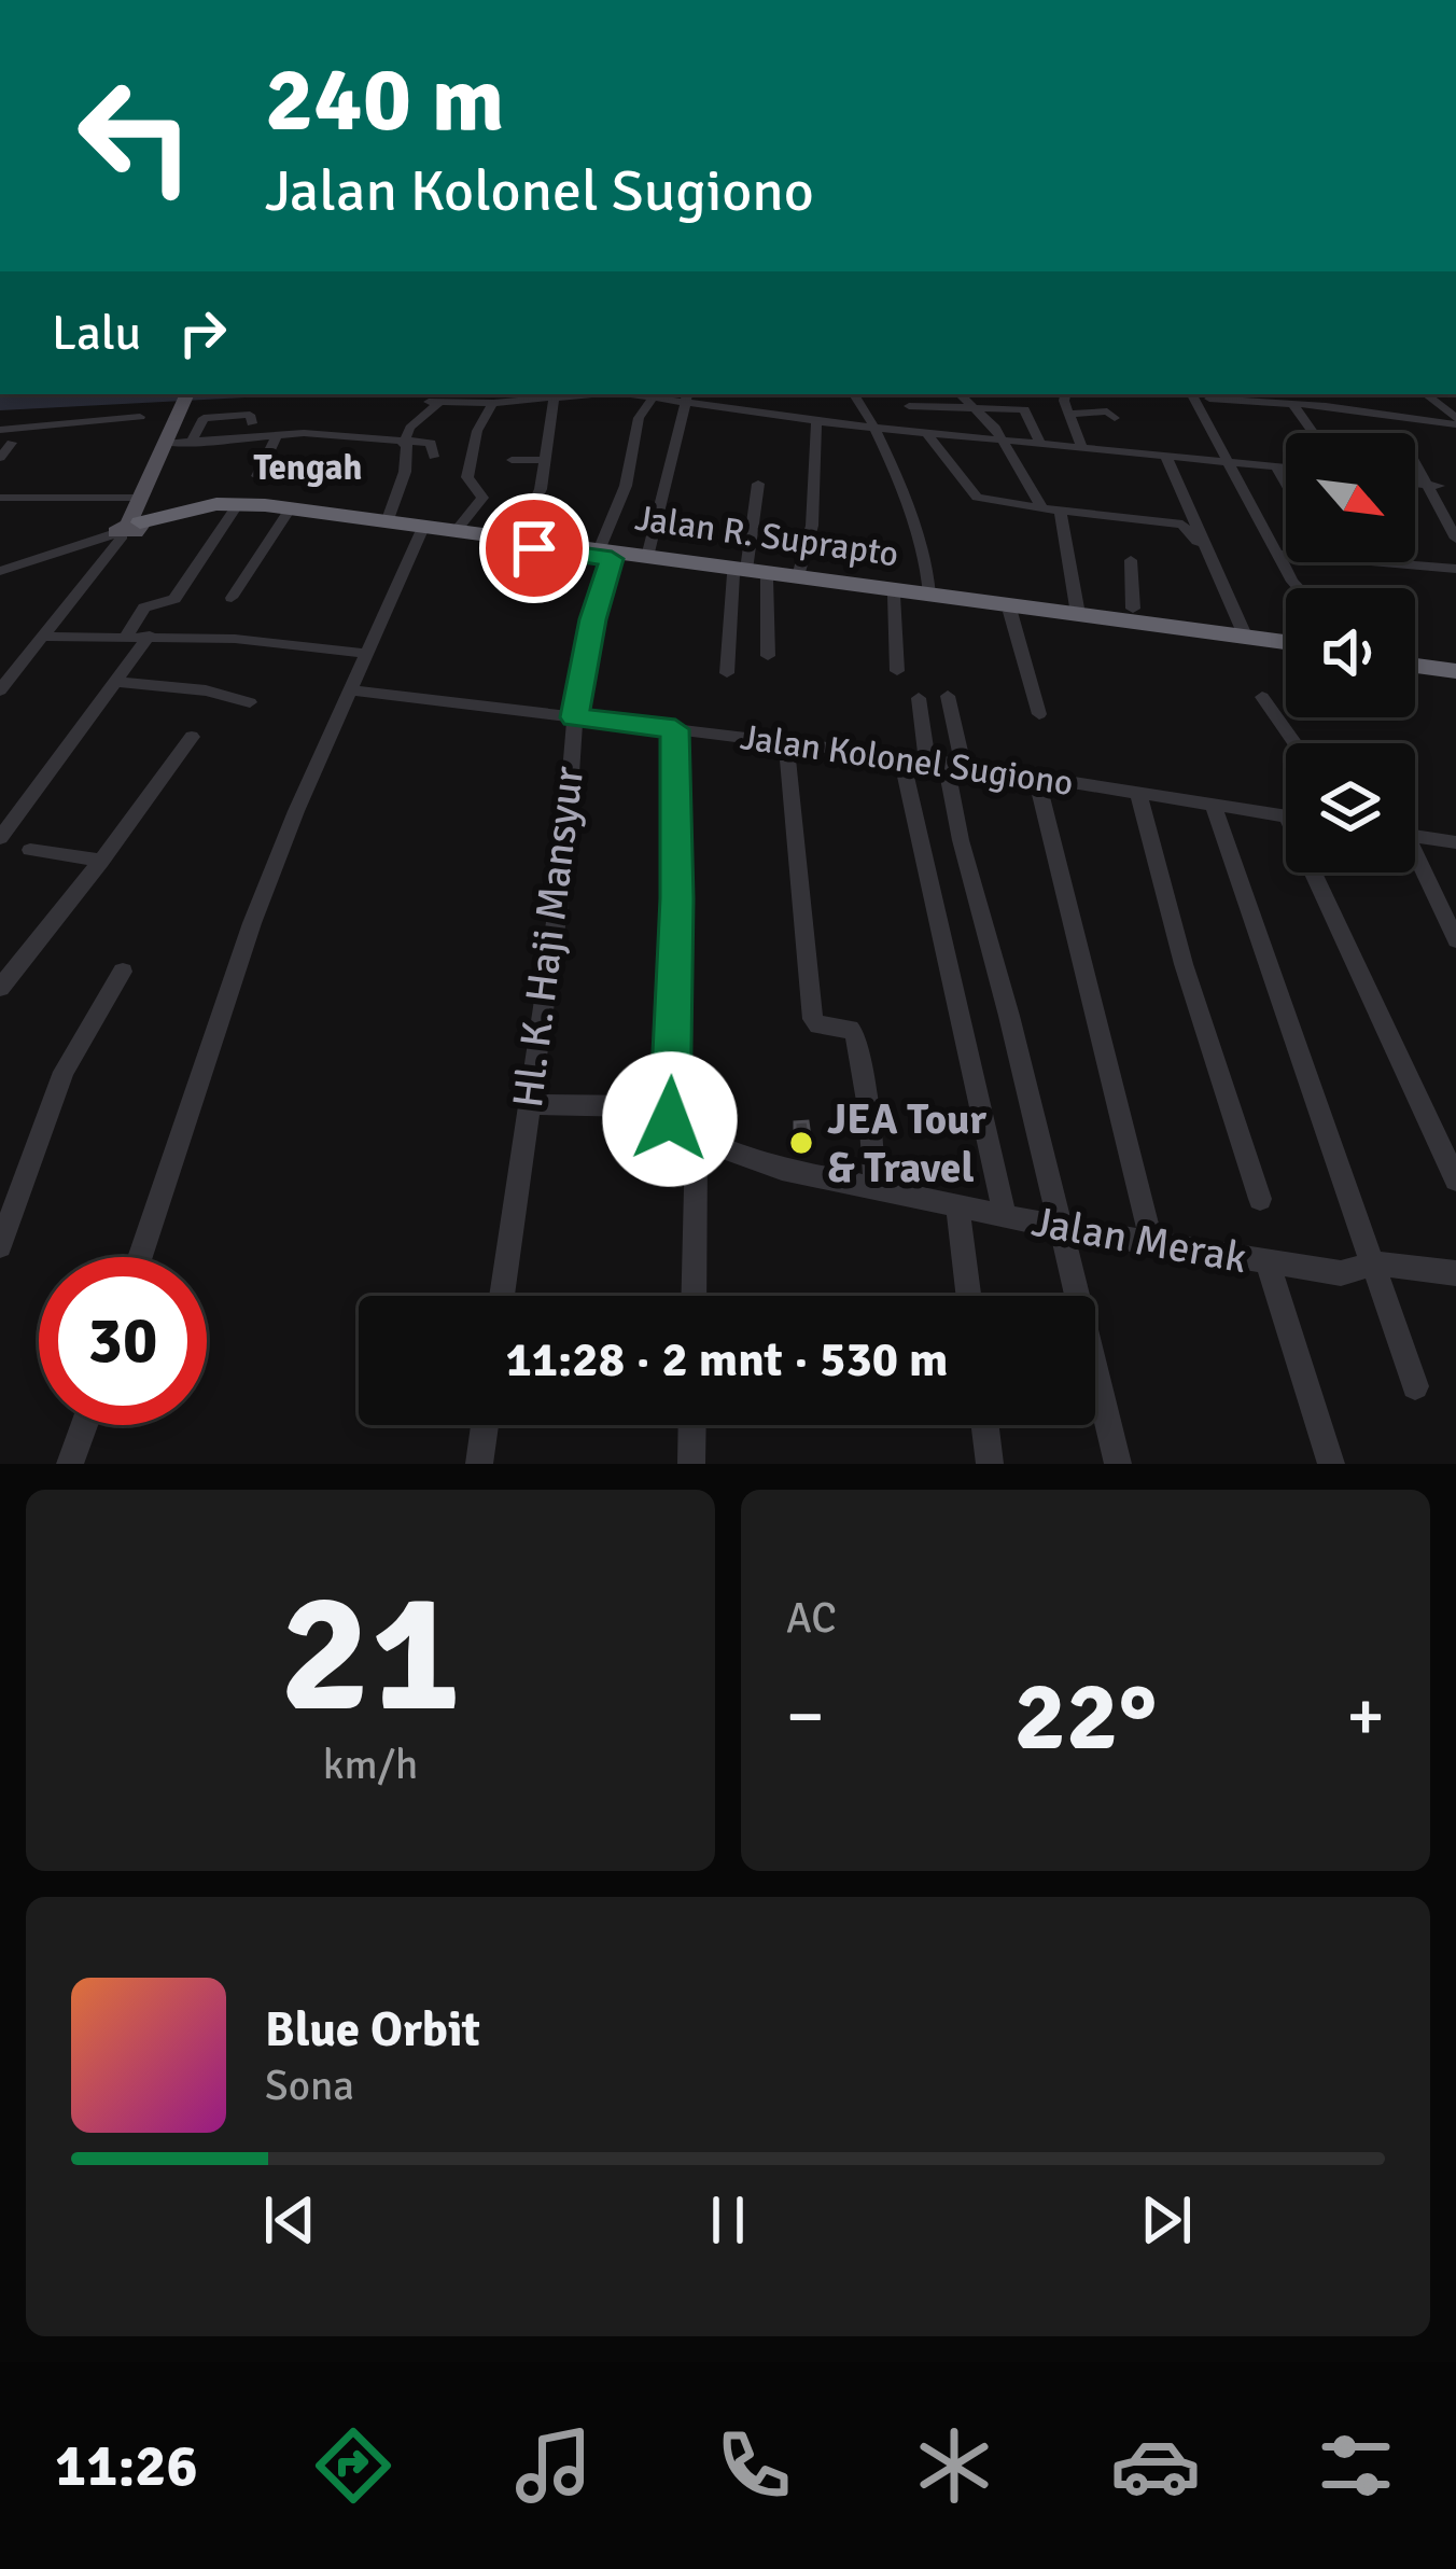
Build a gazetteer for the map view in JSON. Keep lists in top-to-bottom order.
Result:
{
  "streets": {
    "highway": ["Jalan R. Suprapto"],
    "street": ["Jalan Kolonel Sugiono", "Hl. K. Haji Mansyur", "Jalan Merak"]
  },
  "crossings": [
    ["Jalan R. Suprapto", "Hl. K. Haji Mansyur"],
    ["Jalan Kolonel Sugiono", "Hl. K. Haji Mansyur"],
    ["Hl. K. Haji Mansyur", "Jalan Merak"]
  ],
  "districts": ["Tengah"],
  "places": ["JEA Tour & Travel"],
  "north": "bottom right",
  "page": {
    "turn": ["240 m", "Jalan Kolonel Sugiono"],
    "then": "Lalu",
    "limit": "30",
    "trip": "11:28 · 2 mnt · 530 m",
    "tile": [
      ["21", "km/h"],
      "AC"
    ],
    "heat": ["−", "22°", "+"],
    "song": ["Blue Orbit", "Sona"],
    "tabs": "11:26"
  }
}
